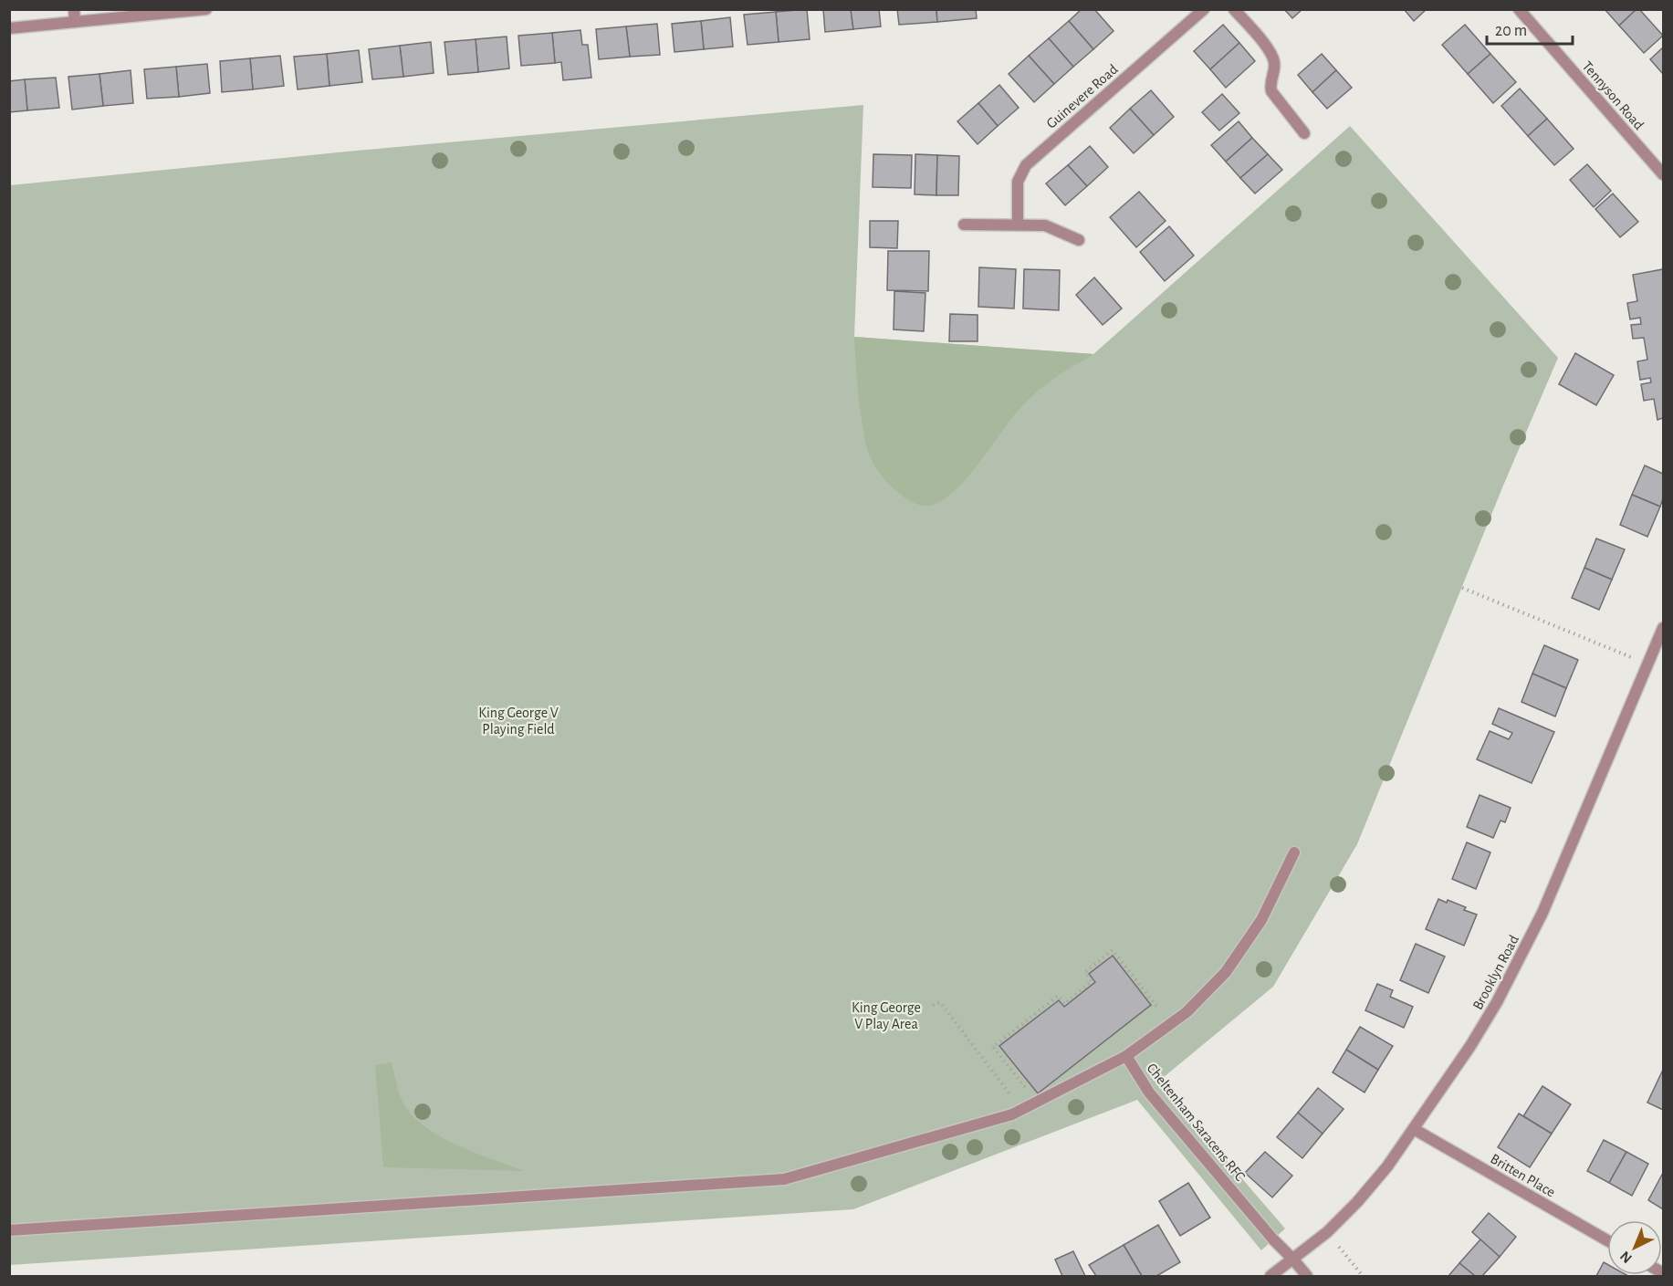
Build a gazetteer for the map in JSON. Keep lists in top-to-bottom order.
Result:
{
  "streets": {
    "street": [
      "Tennyson Road",
      "Guinevere Road",
      "Brooklyn Road",
      "Cheltenham Saracens RFC",
      "Britten Place"
    ]
  },
  "crossings": [
    ["Brooklyn Road", "Cheltenham Saracens RFC"],
    ["Brooklyn Road", "Britten Place"]
  ],
  "parks": ["King George V Playing Field", "King George V Play Area"],
  "scale_bar": "20 m",
  "north": "bottom left"
}
